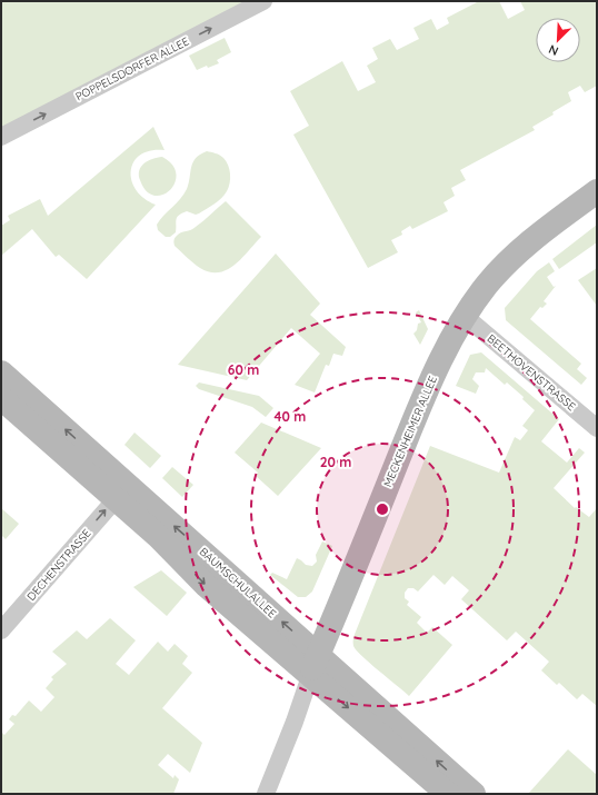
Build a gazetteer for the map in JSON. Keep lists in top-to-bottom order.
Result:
{
  "streets": {
    "street": [
      "POPPELSDORFER ALLEE",
      "BEETHOVENSTRASSE",
      "MECKENHEIMER ALLEE",
      "DECHENSTRASSE",
      "BAUMSCHULALLEE"
    ]
  },
  "crossings": [
    ["BEETHOVENSTRASSE", "MECKENHEIMER ALLEE"],
    ["MECKENHEIMER ALLEE", "BAUMSCHULALLEE"],
    ["DECHENSTRASSE", "BAUMSCHULALLEE"]
  ],
  "one_way": ["POPPELSDORFER ALLEE", "DECHENSTRASSE"],
  "north": "bottom left",
  "rings": ["60 m", "40 m", "20 m"]
}
